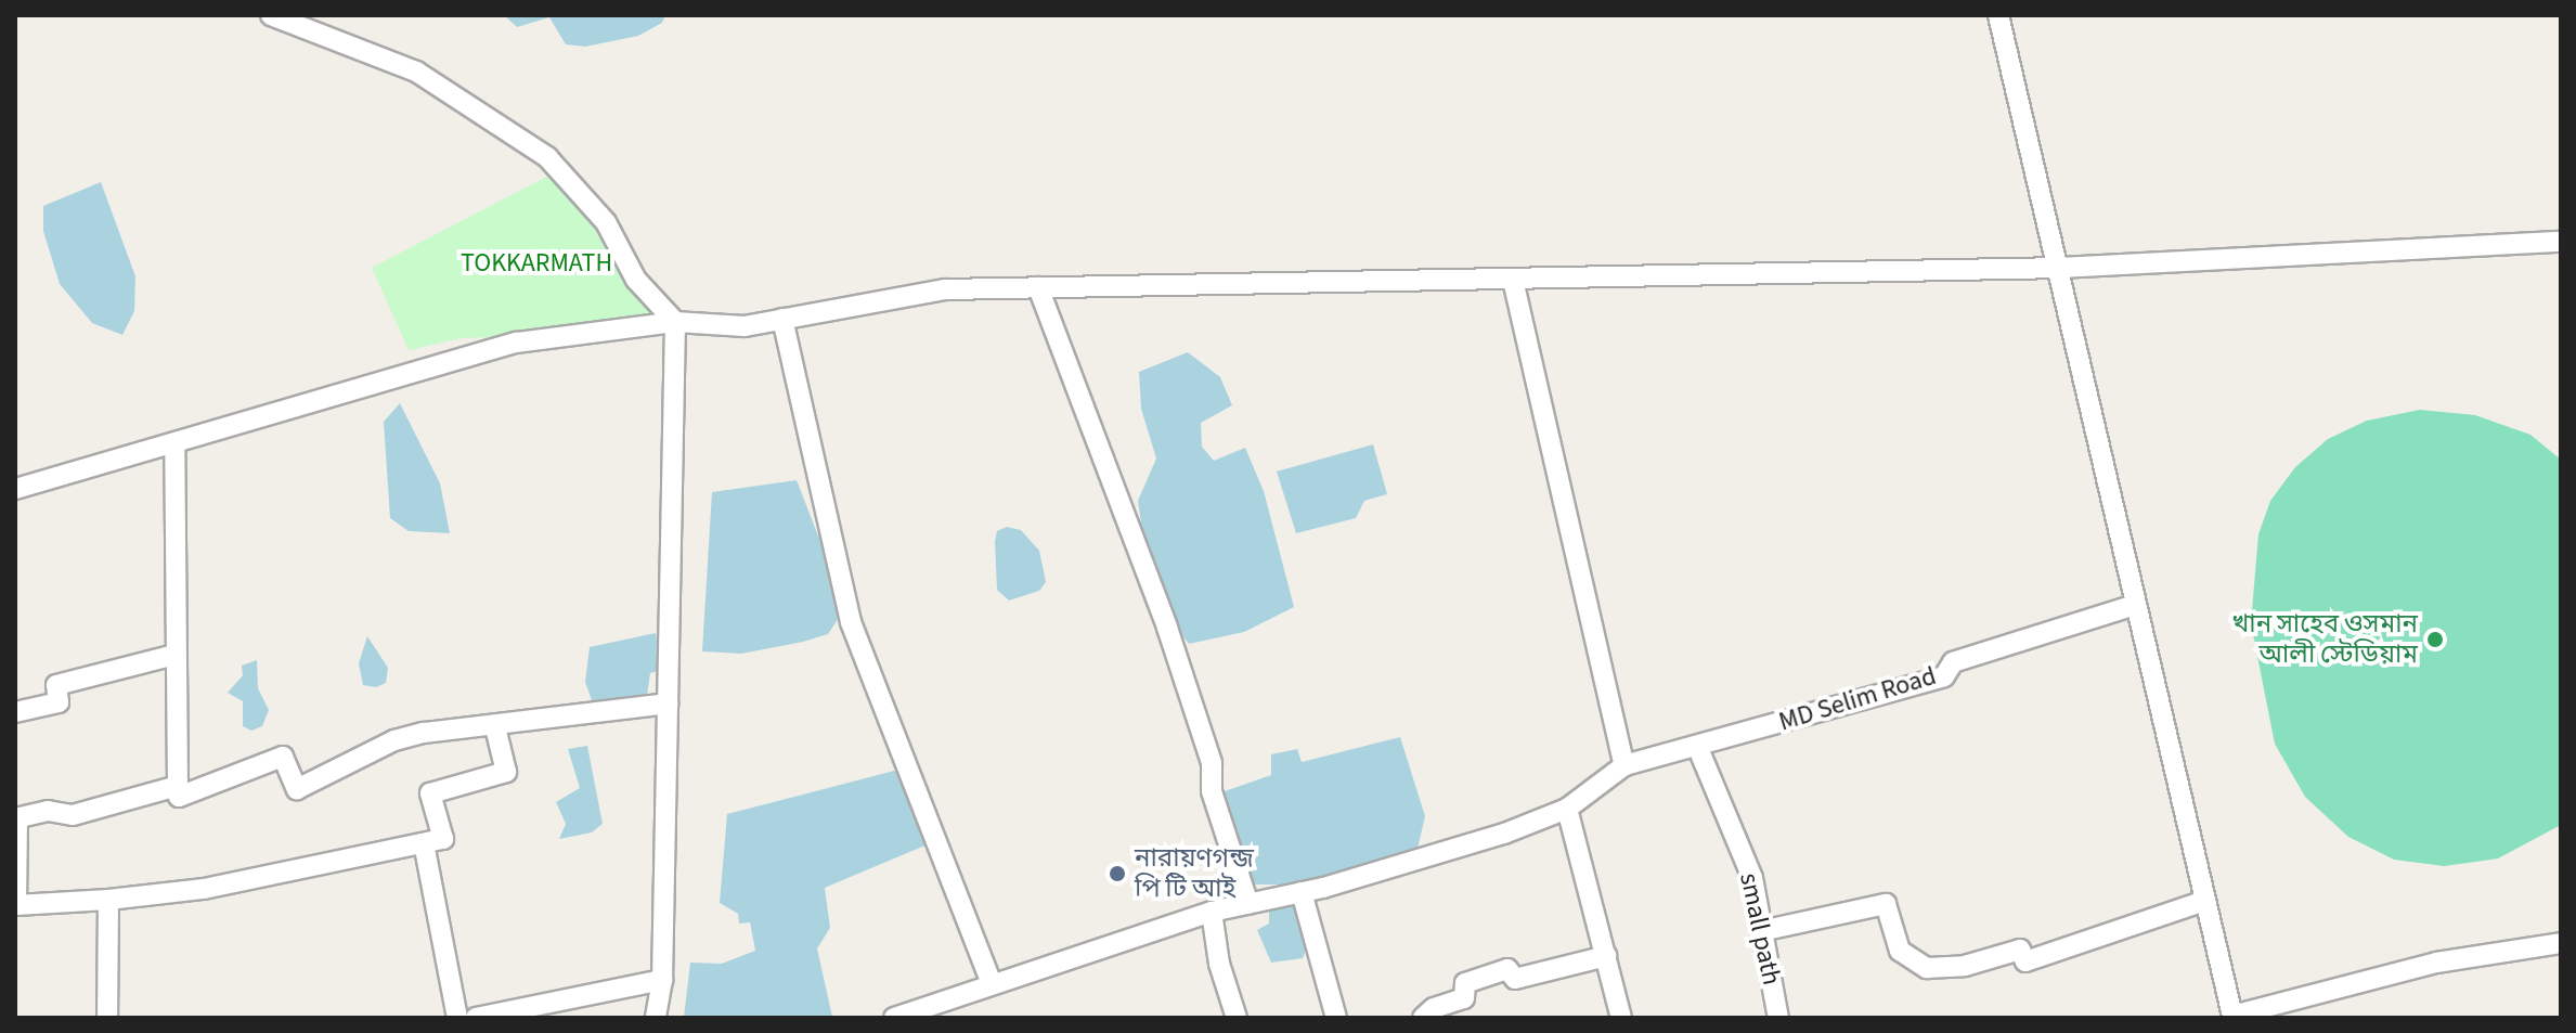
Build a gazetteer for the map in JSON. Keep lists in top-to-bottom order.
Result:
{
  "streets": {
    "street": ["MD Selim Road", "small path"]
  },
  "crossings": [
    ["MD Selim Road", "small path"]
  ],
  "parks": ["TOKKARMATH"],
  "places": ["খান সাহেব ওসমান আলী স্টেডিয়াম", "নারায়ণগন্জ পি টি আই"]
}
